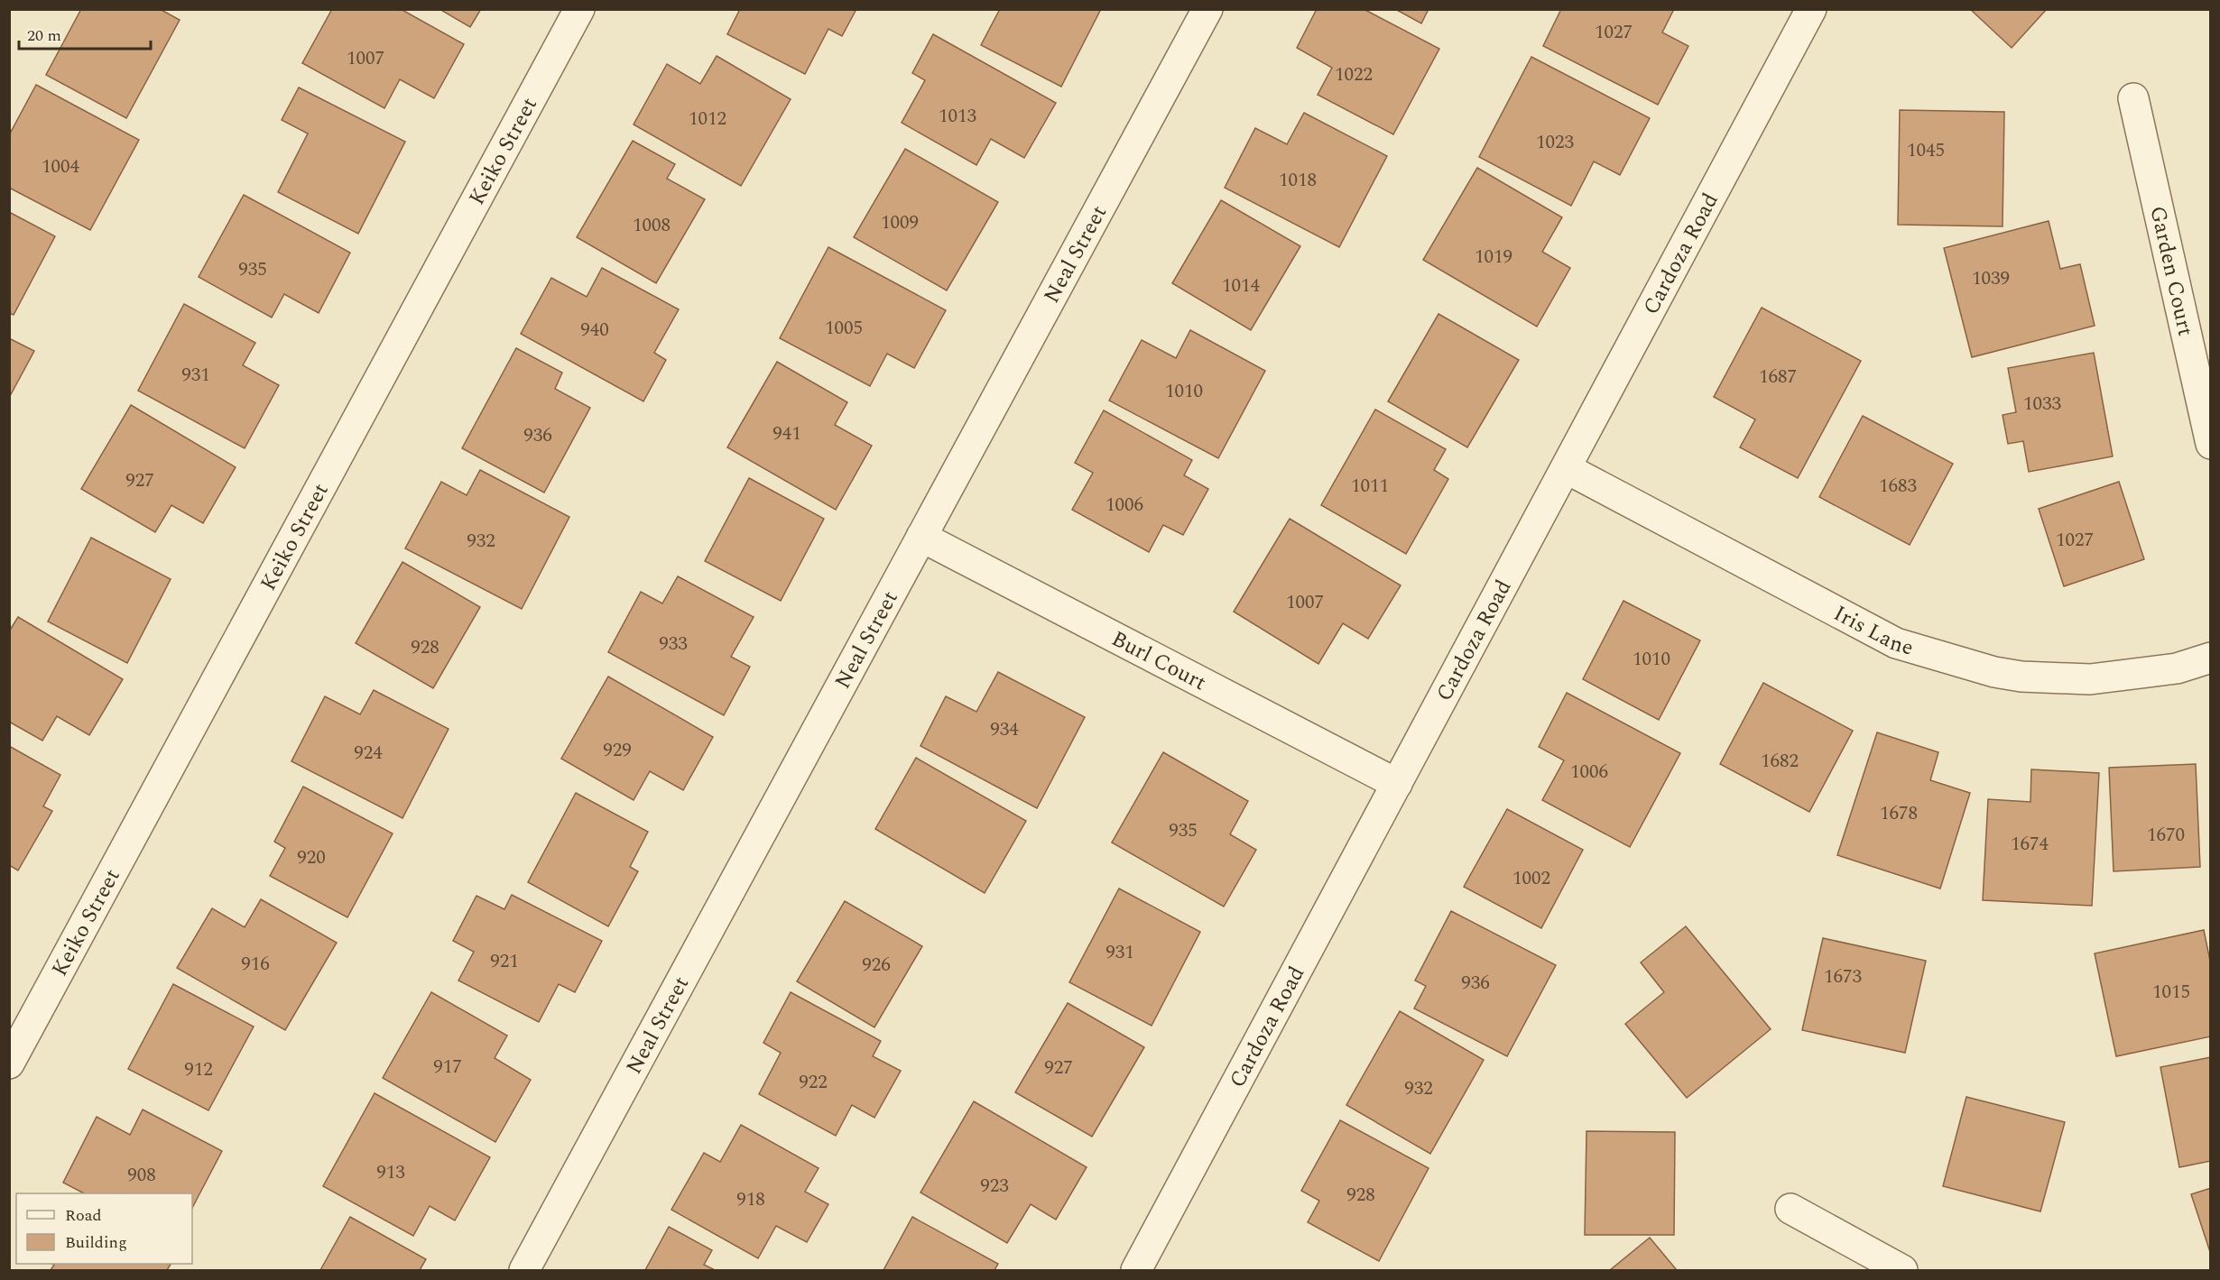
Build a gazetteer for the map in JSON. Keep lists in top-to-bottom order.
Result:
{
  "streets": {
    "street": [
      "Keiko Street",
      "Cardoza Road",
      "Neal Street",
      "Garden Court",
      "Iris Lane",
      "Burl Court"
    ]
  },
  "crossings": [
    ["Cardoza Road", "Iris Lane"],
    ["Cardoza Road", "Burl Court"],
    ["Neal Street", "Burl Court"]
  ],
  "house_numbers": [
    "1027",
    "1007",
    "1022",
    "1013",
    "1012",
    "1023",
    "1045",
    "1004",
    "1018",
    "1009",
    "1008",
    "1019",
    "935",
    "1039",
    "1014",
    "1005",
    "940",
    "931",
    "1687",
    "1010",
    "1033",
    "941",
    "936",
    "927",
    "1011",
    "1683",
    "1006",
    "1027",
    "932",
    "1007",
    "933",
    "928",
    "1010",
    "934",
    "929",
    "924",
    "1682",
    "1006",
    "1678",
    "935",
    "1670",
    "1674",
    "920",
    "1002",
    "931",
    "921",
    "916",
    "926",
    "1673",
    "936",
    "1015",
    "917",
    "927",
    "912",
    "922",
    "932",
    "913",
    "908",
    "923",
    "928",
    "918"
  ],
  "legend": ["Road", "Building"],
  "scale_bar": "20 m"
}
